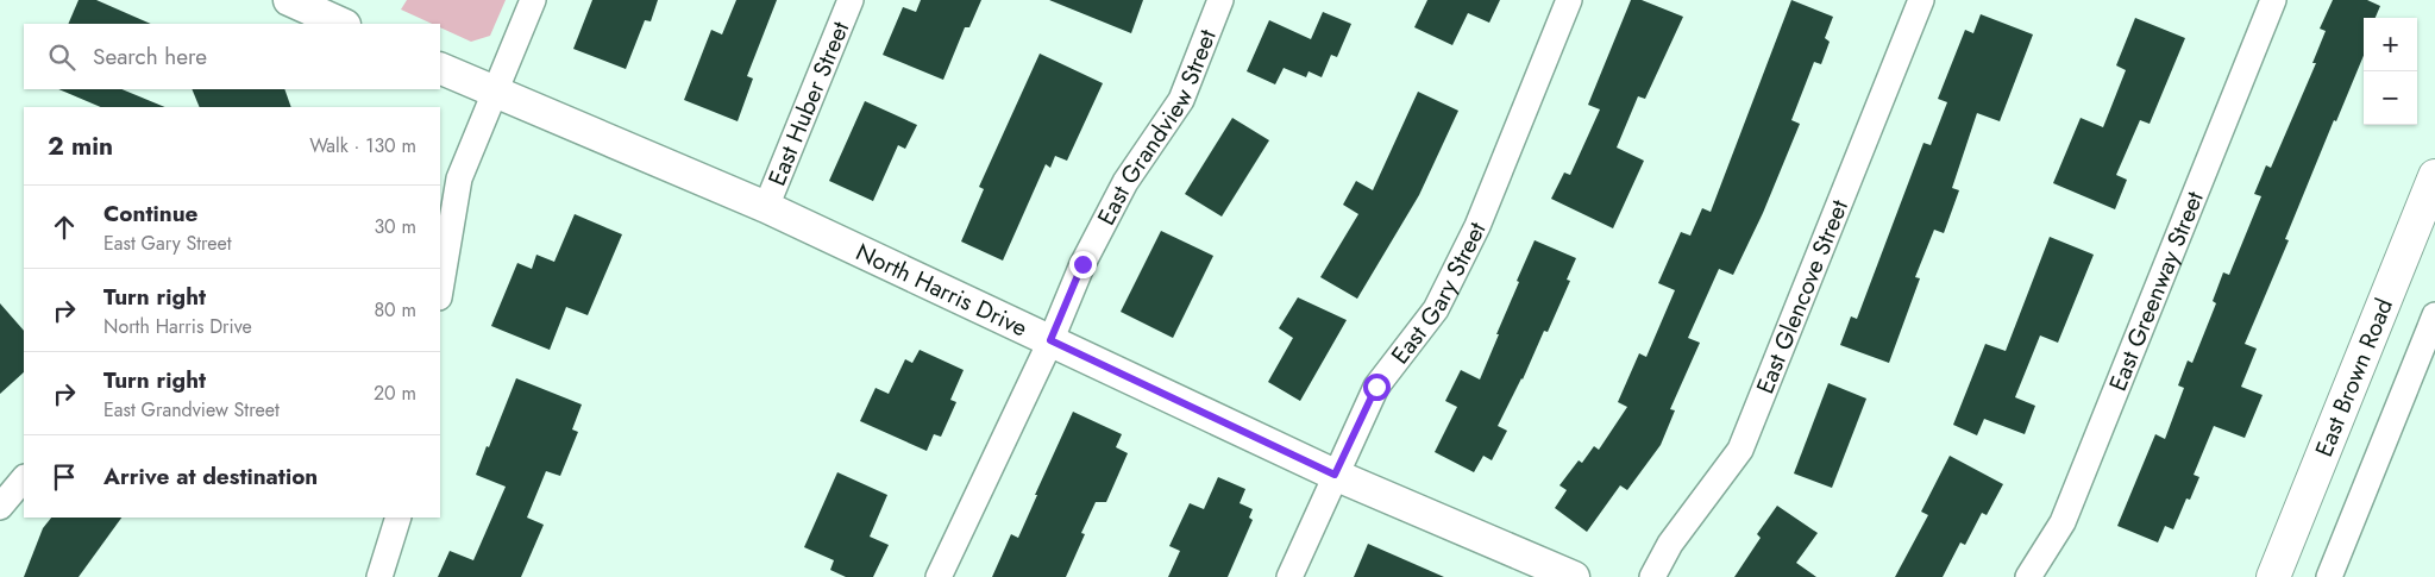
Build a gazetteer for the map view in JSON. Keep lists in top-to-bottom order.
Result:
{
  "streets": {
    "main road": ["East Brown Road"],
    "street": [
      "East Huber Street",
      "East Grandview Street",
      "North Harris Drive",
      "East Gary Street",
      "East Greenway Street",
      "East Glencove Street"
    ]
  },
  "crossings": [
    ["East Huber Street", "North Harris Drive"],
    ["East Grandview Street", "North Harris Drive"],
    ["North Harris Drive", "East Gary Street"]
  ],
  "page": {
    "map_buttons": ["+", "−"],
    "search": "Search here",
    "heading": ["2 min", "Walk · 130 m"],
    "list": [
      ["Continue", "East Gary Street", "30 m"],
      ["Turn right", "North Harris Drive", "80 m"],
      ["Turn right", "East Grandview Street", "20 m"],
      "Arrive at destination"
    ]
  }
}
